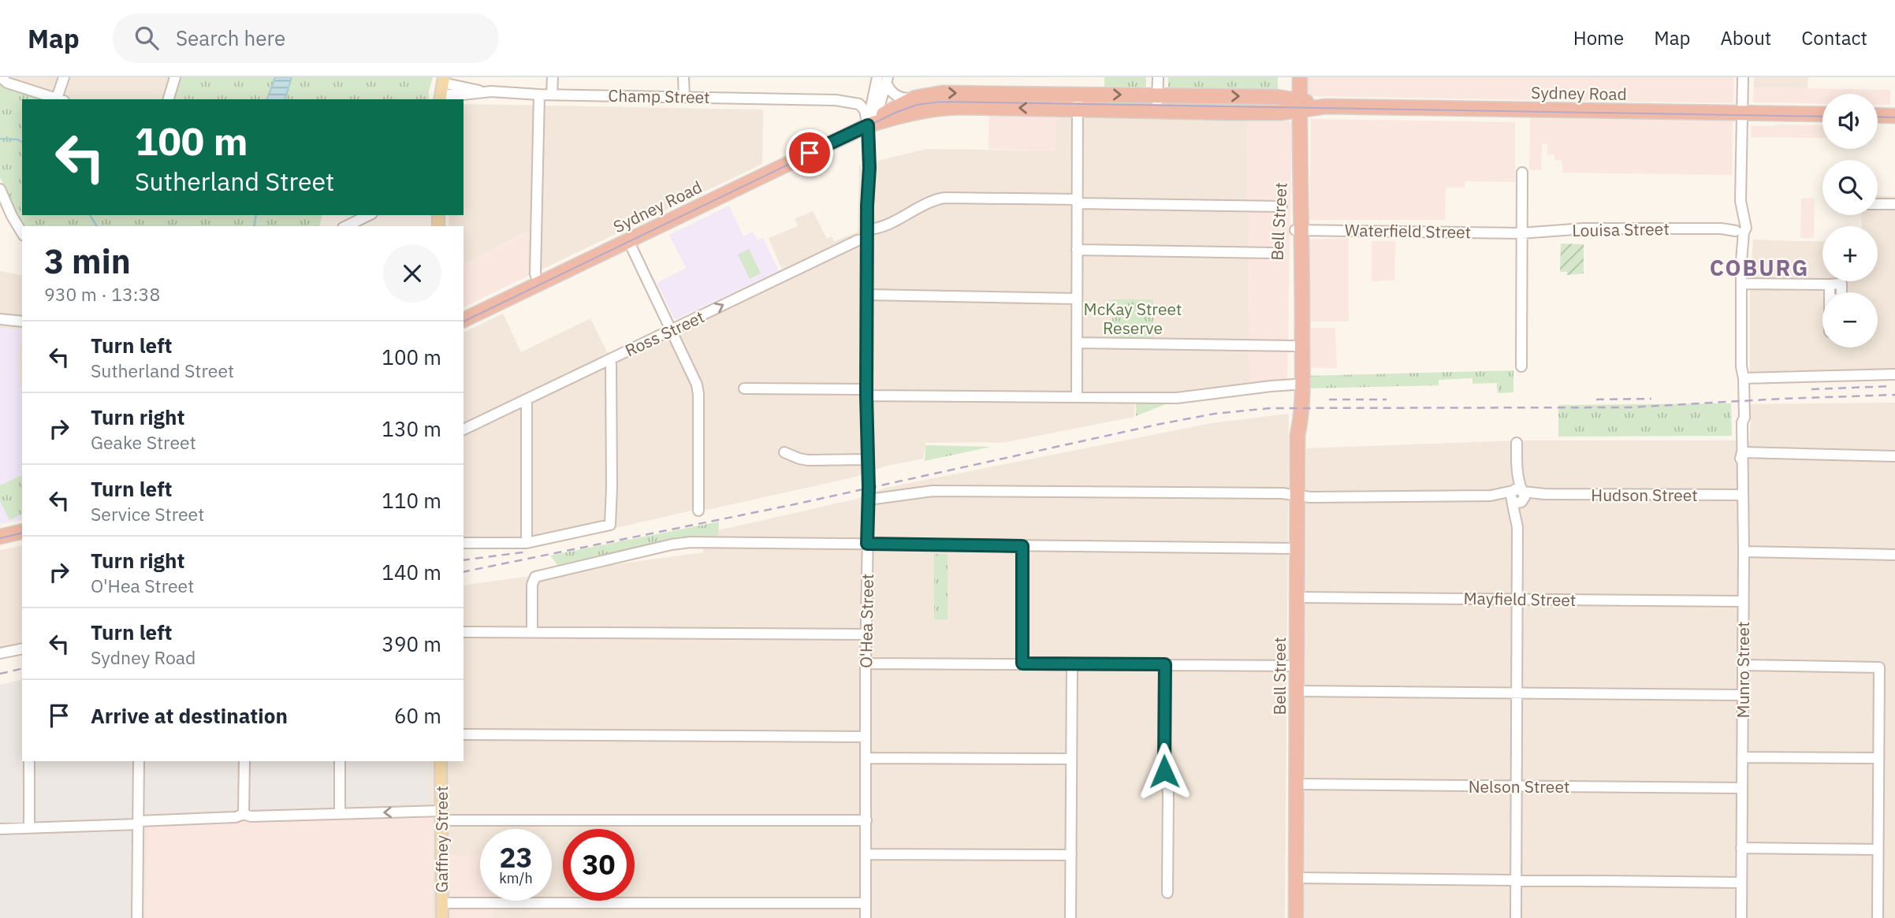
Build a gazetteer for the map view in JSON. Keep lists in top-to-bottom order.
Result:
{
  "streets": {
    "highway": ["Sydney Road", "Bell Street"],
    "main road": ["Gaffney Street"],
    "street": [
      "Champ Street",
      "Louisa Street",
      "Waterfield Street",
      "Ross Street",
      "Hudson Street",
      "Mayfield Street",
      "O'Hea Street",
      "Munro Street",
      "Nelson Street"
    ]
  },
  "crossings": [
    ["Sydney Road", "Champ Street"],
    ["Sydney Road", "Bell Street"],
    ["Sydney Road", "O'Hea Street"],
    ["Sydney Road", "Munro Street"],
    ["Champ Street", "O'Hea Street"],
    ["Bell Street", "Waterfield Street"],
    ["Bell Street", "Hudson Street"],
    ["Bell Street", "Mayfield Street"],
    ["Bell Street", "Nelson Street"],
    ["Louisa Street", "Waterfield Street"],
    ["Louisa Street", "Munro Street"],
    ["Ross Street", "O'Hea Street"],
    ["Hudson Street", "O'Hea Street"],
    ["Hudson Street", "Munro Street"],
    ["Mayfield Street", "Munro Street"],
    ["Munro Street", "Nelson Street"]
  ],
  "districts": ["COBURG"],
  "parks": ["McKay Street Reserve"],
  "page": {
    "header": "Map",
    "search": "Search here",
    "nav": [
      "Home",
      "Map",
      "About",
      "Contact"
    ],
    "map_buttons": ["+", "−"],
    "turn": ["100 m", "Sutherland Street"],
    "heading": ["3 min", "930 m · 13:38"],
    "list": [
      {
        "name": "Turn left",
        "note": "Sutherland Street",
        "value": "100 m"
      },
      {
        "name": "Turn right",
        "note": "Geake Street",
        "value": "130 m"
      },
      {
        "name": "Turn left",
        "note": "Service Street",
        "value": "110 m"
      },
      {
        "name": "Turn right",
        "note": "O'Hea Street",
        "value": "140 m"
      },
      {
        "name": "Turn left",
        "note": "Sydney Road",
        "value": "390 m"
      },
      {
        "name": "Arrive at destination",
        "value": "60 m"
      }
    ],
    "speed": "23 km/h",
    "limit": "30"
  }
}
